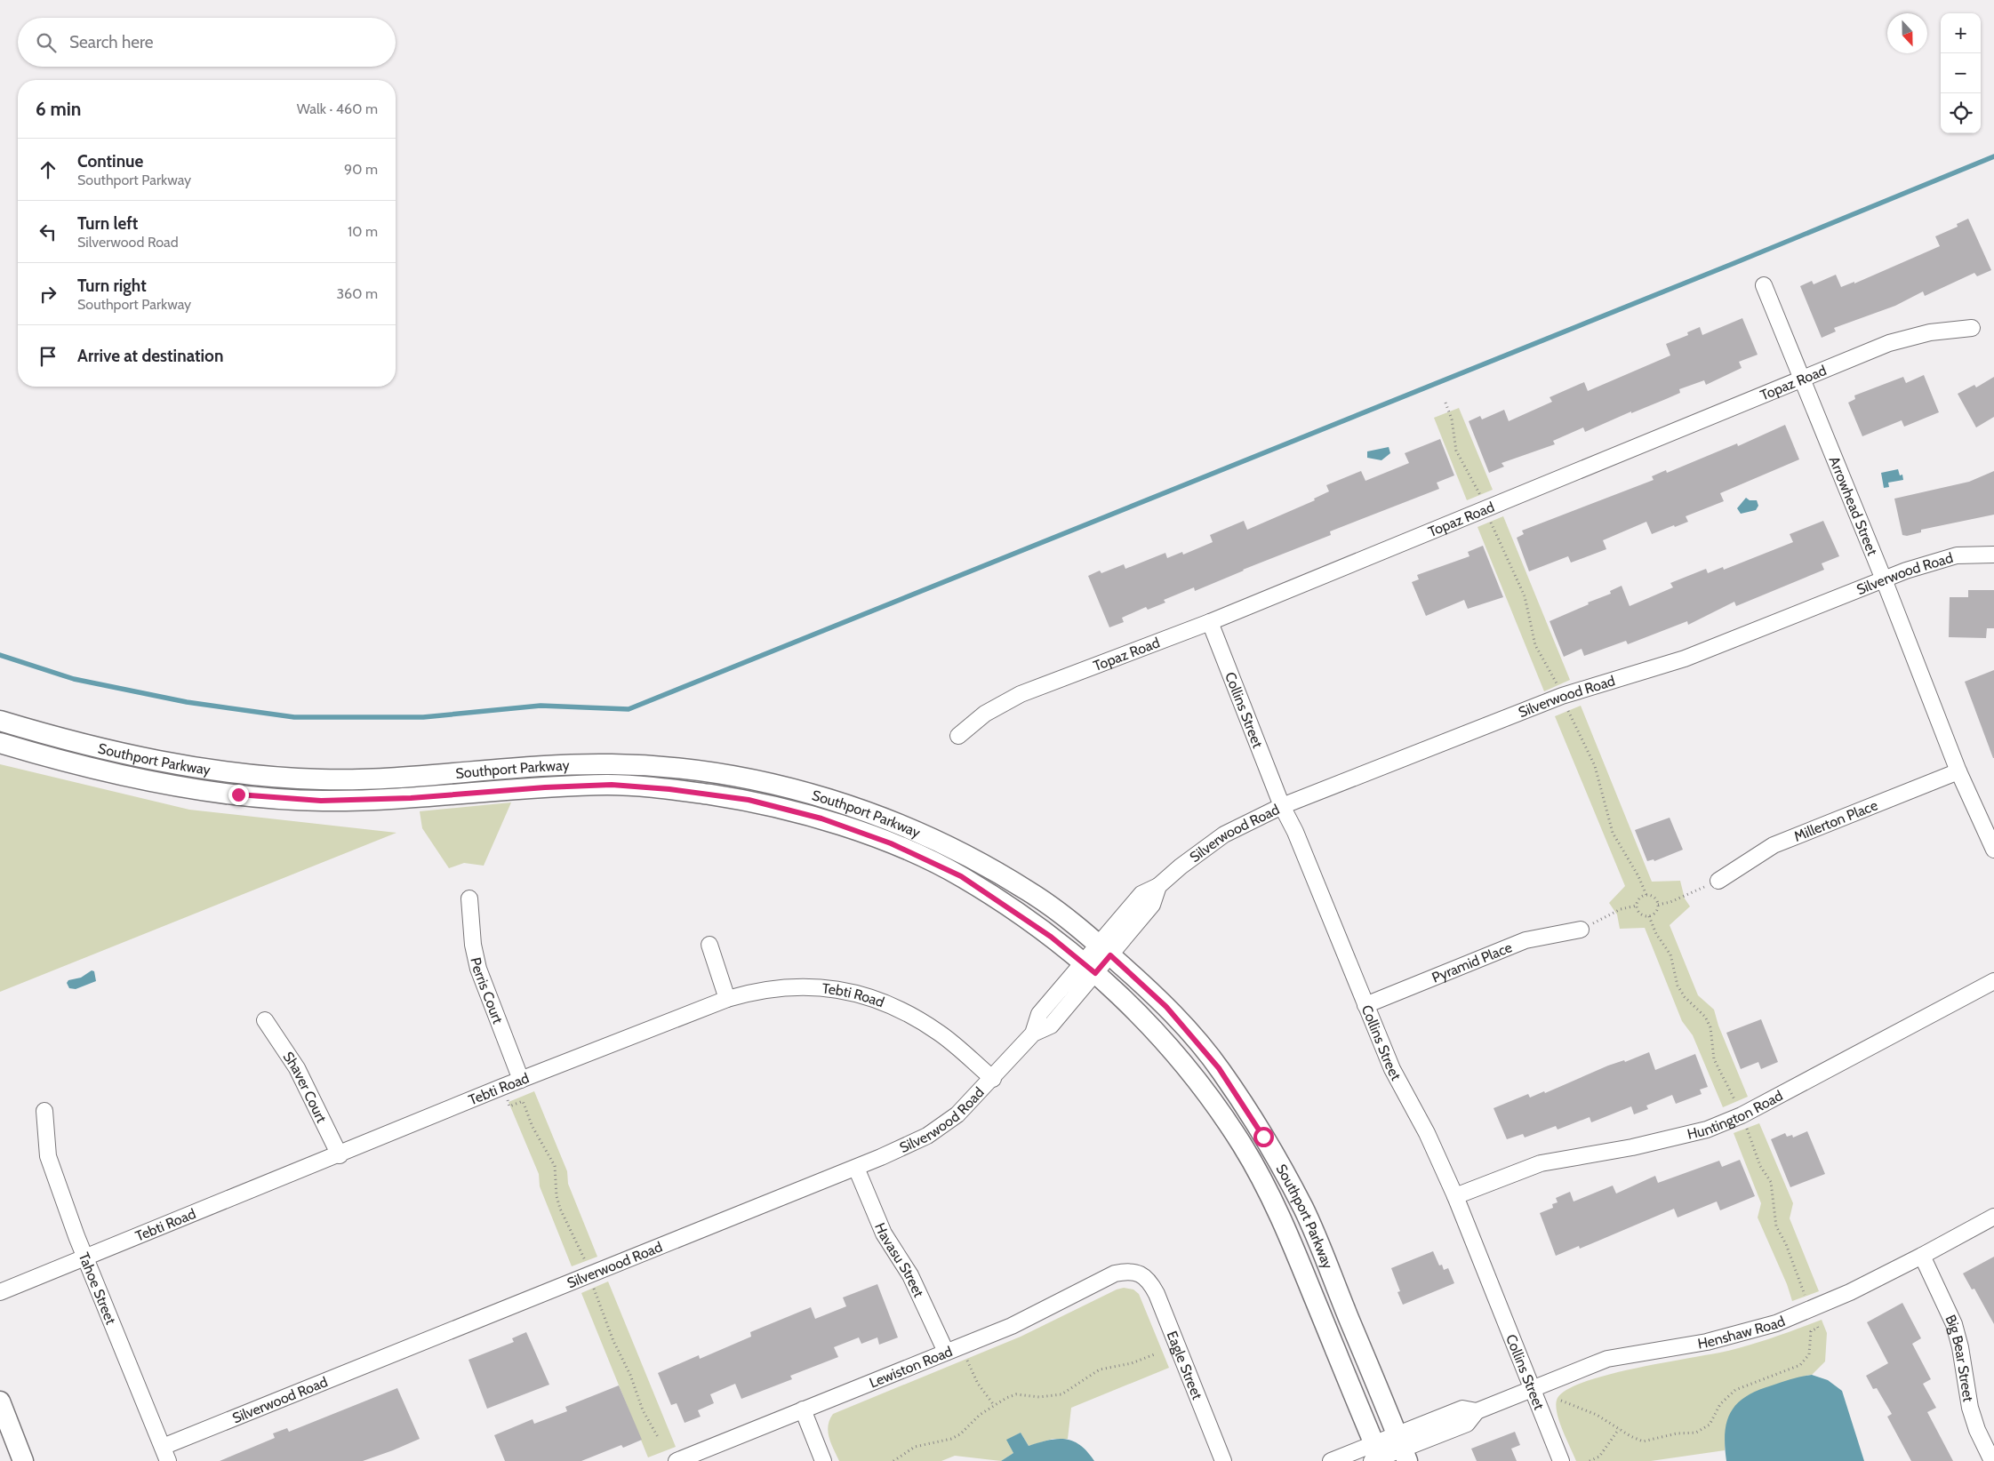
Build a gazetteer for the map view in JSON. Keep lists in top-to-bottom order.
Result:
{
  "streets": {
    "street": [
      "Topaz Road",
      "Arrowhead Street",
      "Silverwood Road",
      "Collins Street",
      "Southport Parkway",
      "Millerton Place",
      "Pyramid Place",
      "Perris Court",
      "Tebti Road",
      "Shaver Court",
      "Huntington Road",
      "Havasu Street",
      "Tahoe Street",
      "Henshaw Road",
      "Big Bear Street",
      "Eagle Street",
      "Lewiston Road"
    ]
  },
  "crossings": [
    ["Topaz Road", "Arrowhead Street"],
    ["Topaz Road", "Collins Street"],
    ["Arrowhead Street", "Silverwood Road"],
    ["Arrowhead Street", "Millerton Place"],
    ["Silverwood Road", "Collins Street"],
    ["Silverwood Road", "Southport Parkway"],
    ["Silverwood Road", "Tebti Road"],
    ["Silverwood Road", "Havasu Street"],
    ["Silverwood Road", "Tahoe Street"],
    ["Collins Street", "Pyramid Place"],
    ["Collins Street", "Huntington Road"],
    ["Collins Street", "Henshaw Road"],
    ["Southport Parkway", "Henshaw Road"],
    ["Perris Court", "Tebti Road"],
    ["Tebti Road", "Shaver Court"],
    ["Tebti Road", "Tahoe Street"],
    ["Havasu Street", "Lewiston Road"],
    ["Henshaw Road", "Big Bear Street"],
    ["Eagle Street", "Lewiston Road"]
  ],
  "north": "bottom",
  "page": {
    "map_buttons": ["+", "−"],
    "search": "Search here",
    "heading": ["6 min", "Walk · 460 m"],
    "list": [
      ["Continue", "Southport Parkway", "90 m"],
      ["Turn left", "Silverwood Road", "10 m"],
      ["Turn right", "Southport Parkway", "360 m"],
      "Arrive at destination"
    ]
  }
}
